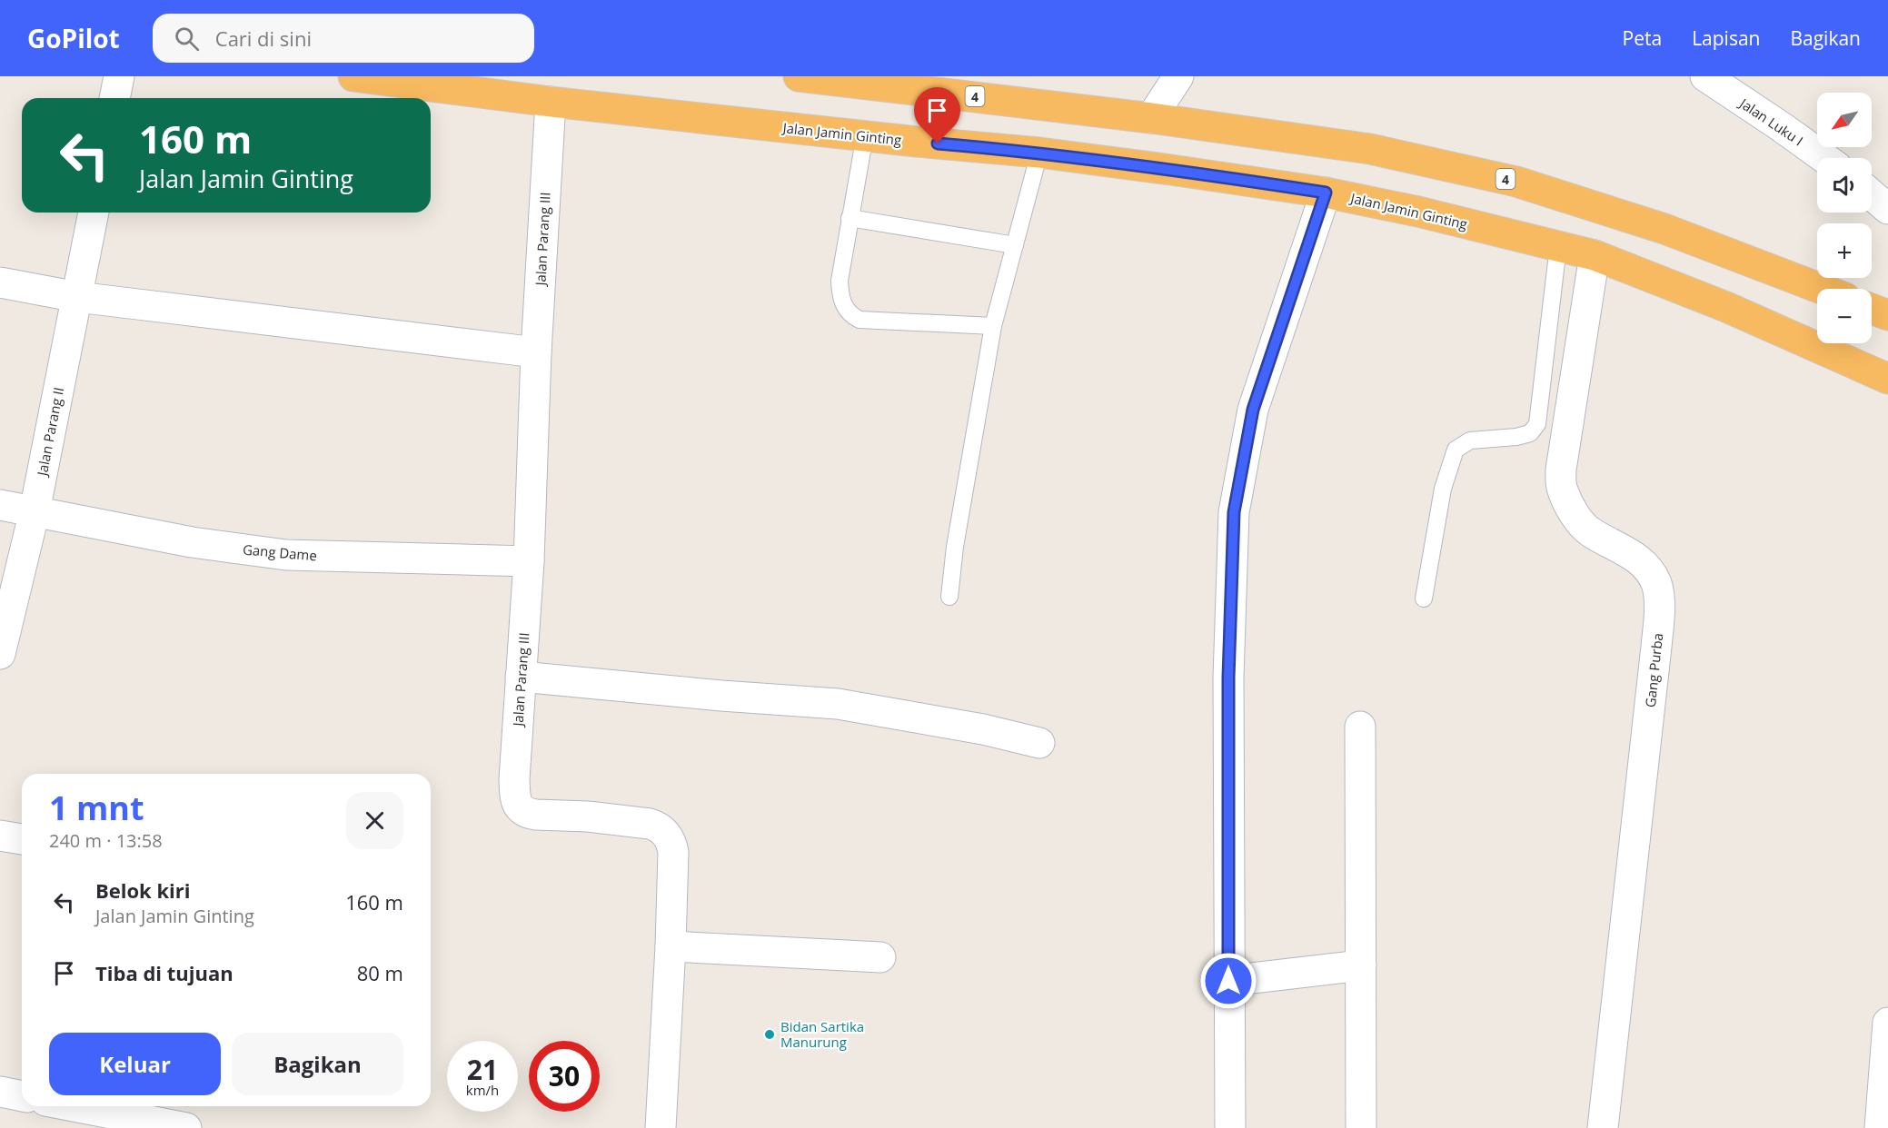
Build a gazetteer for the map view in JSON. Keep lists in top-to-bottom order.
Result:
{
  "streets": {
    "highway": ["4", "Jalan Jamin Ginting"],
    "street": [
      "Jalan Luku I",
      "Jalan Parang III",
      "Jalan Parang II",
      "Gang Dame",
      "Gang Purba"
    ]
  },
  "crossings": [
    ["Jalan Jamin Ginting", "Jalan Parang III"],
    ["Jalan Jamin Ginting", "Gang Purba"],
    ["Jalan Parang III", "Gang Dame"],
    ["Jalan Parang II", "Gang Dame"]
  ],
  "places": ["Bidan Sartika Manurung"],
  "north": "bottom left",
  "page": {
    "header": "GoPilot",
    "search": "Cari di sini",
    "nav": ["Peta", "Lapisan", "Bagikan"],
    "map_buttons": ["+", "−"],
    "turn": ["160 m", "Jalan Jamin Ginting"],
    "heading": ["1 mnt", "240 m · 13:58"],
    "list": [
      {
        "name": "Belok kiri",
        "note": "Jalan Jamin Ginting",
        "value": "160 m"
      },
      {
        "name": "Tiba di tujuan",
        "value": "80 m"
      }
    ],
    "buttons": ["Keluar", "Bagikan"],
    "speed": "21 km/h",
    "limit": "30"
  }
}
